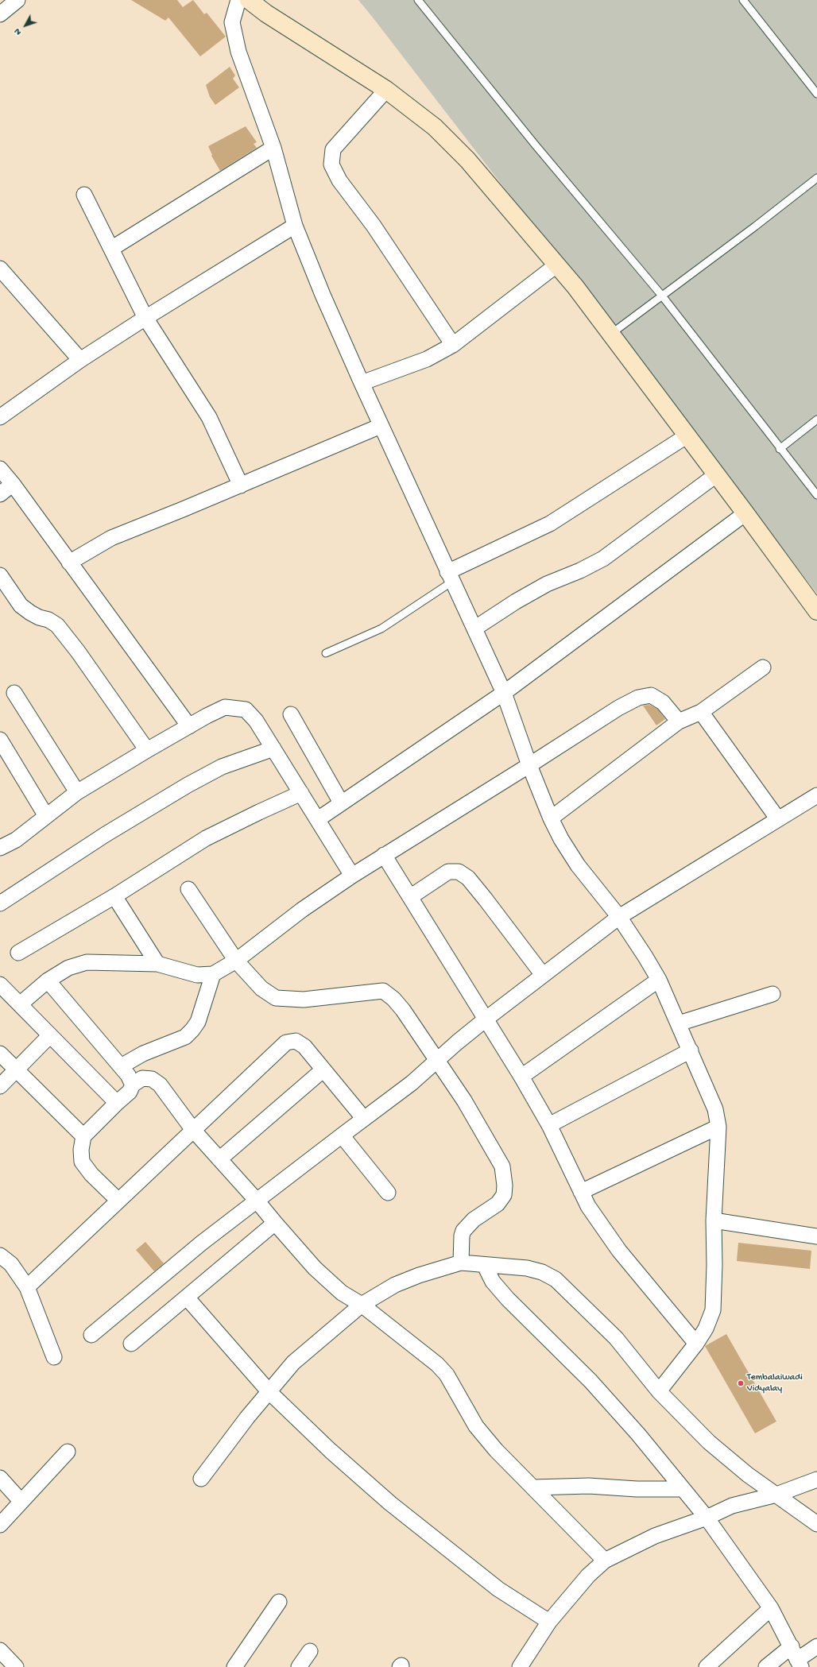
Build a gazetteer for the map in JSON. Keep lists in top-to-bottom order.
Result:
{
  "places": ["Tembalaiwadi Vidyalay"],
  "north": "bottom left"
}
